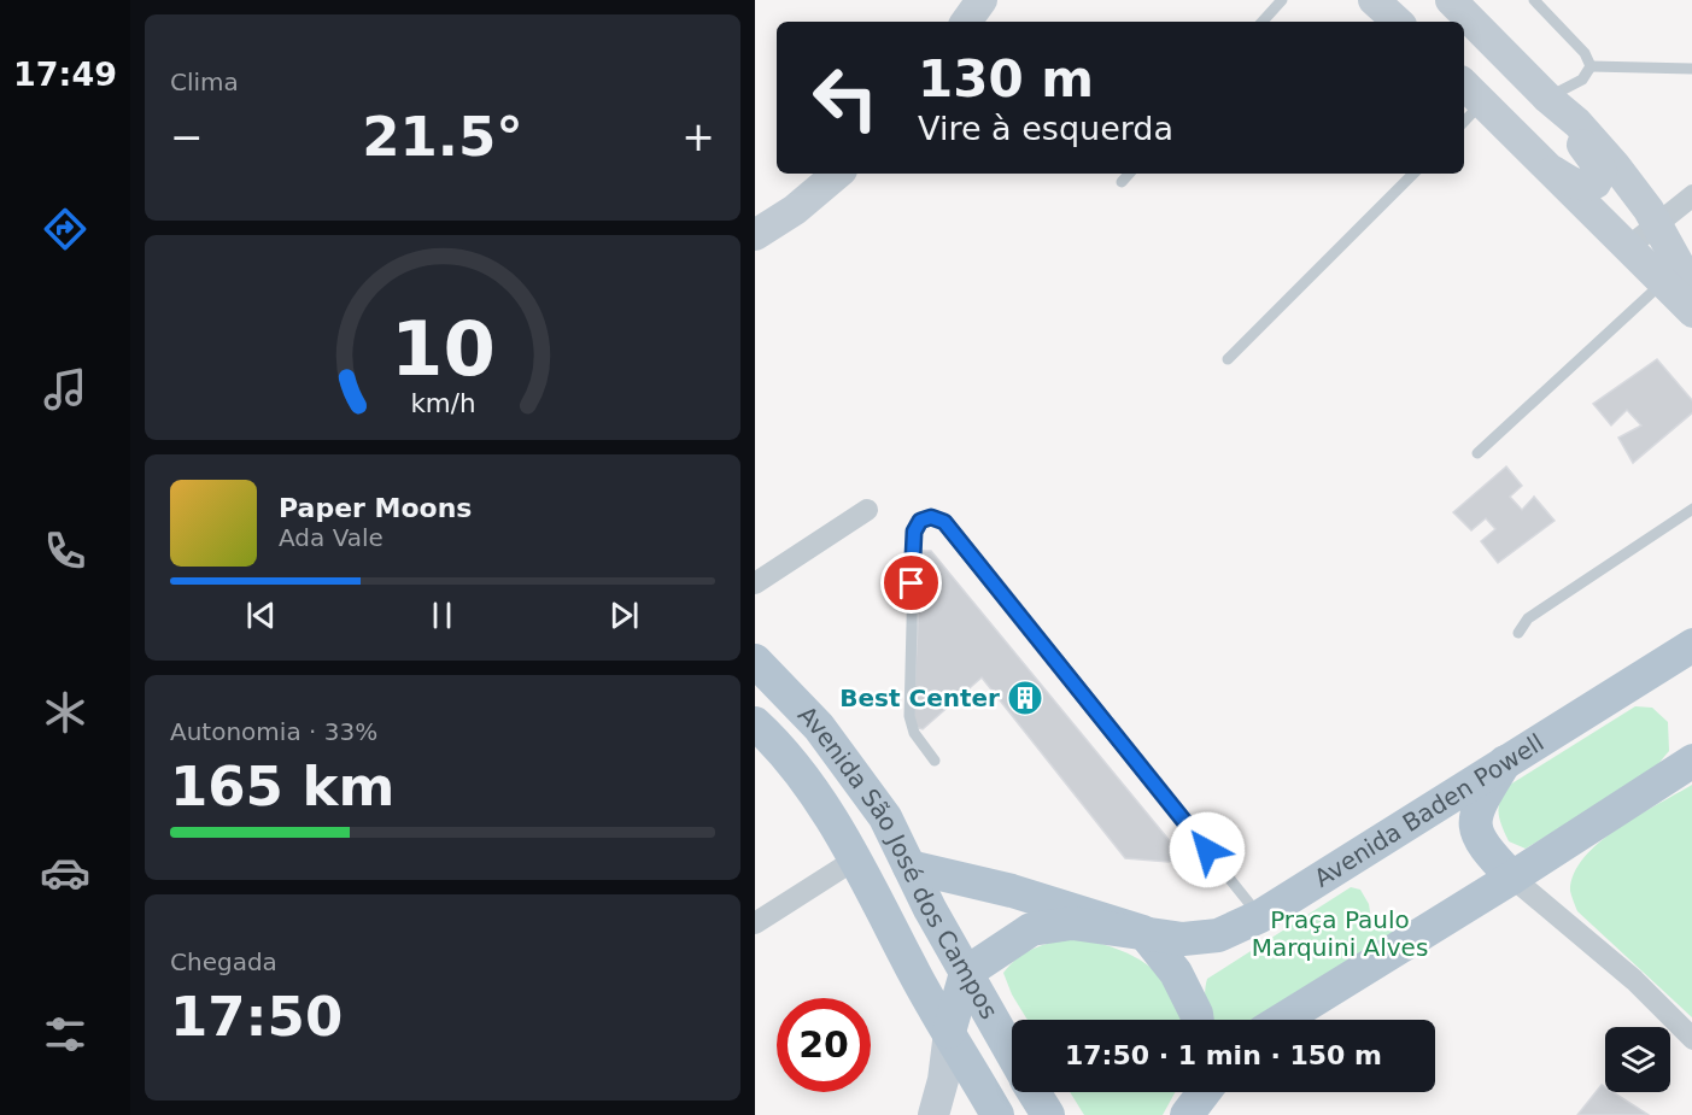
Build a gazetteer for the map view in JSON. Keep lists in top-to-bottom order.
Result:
{
  "streets": {
    "main road": ["Avenida Baden Powell", "Avenida São José dos Campos"]
  },
  "crossings": [
    ["Avenida Baden Powell", "Avenida São José dos Campos"]
  ],
  "parks": ["Praça Paulo Marquini Alves"],
  "places": {
    "building": ["Best Center"]
  },
  "page": {
    "tabs": "17:49",
    "tile": [
      "Clima",
      ["Autonomia · 33%", "165 km"],
      ["Chegada", "17:50"]
    ],
    "turn": ["130 m", "Vire à esquerda"],
    "heat": ["−", "21.5°", "+"],
    "song": ["Paper Moons", "Ada Vale"],
    "limit": "20",
    "trip": "17:50 · 1 min · 150 m",
    "gauge": ["10", "km/h"]
  }
}
